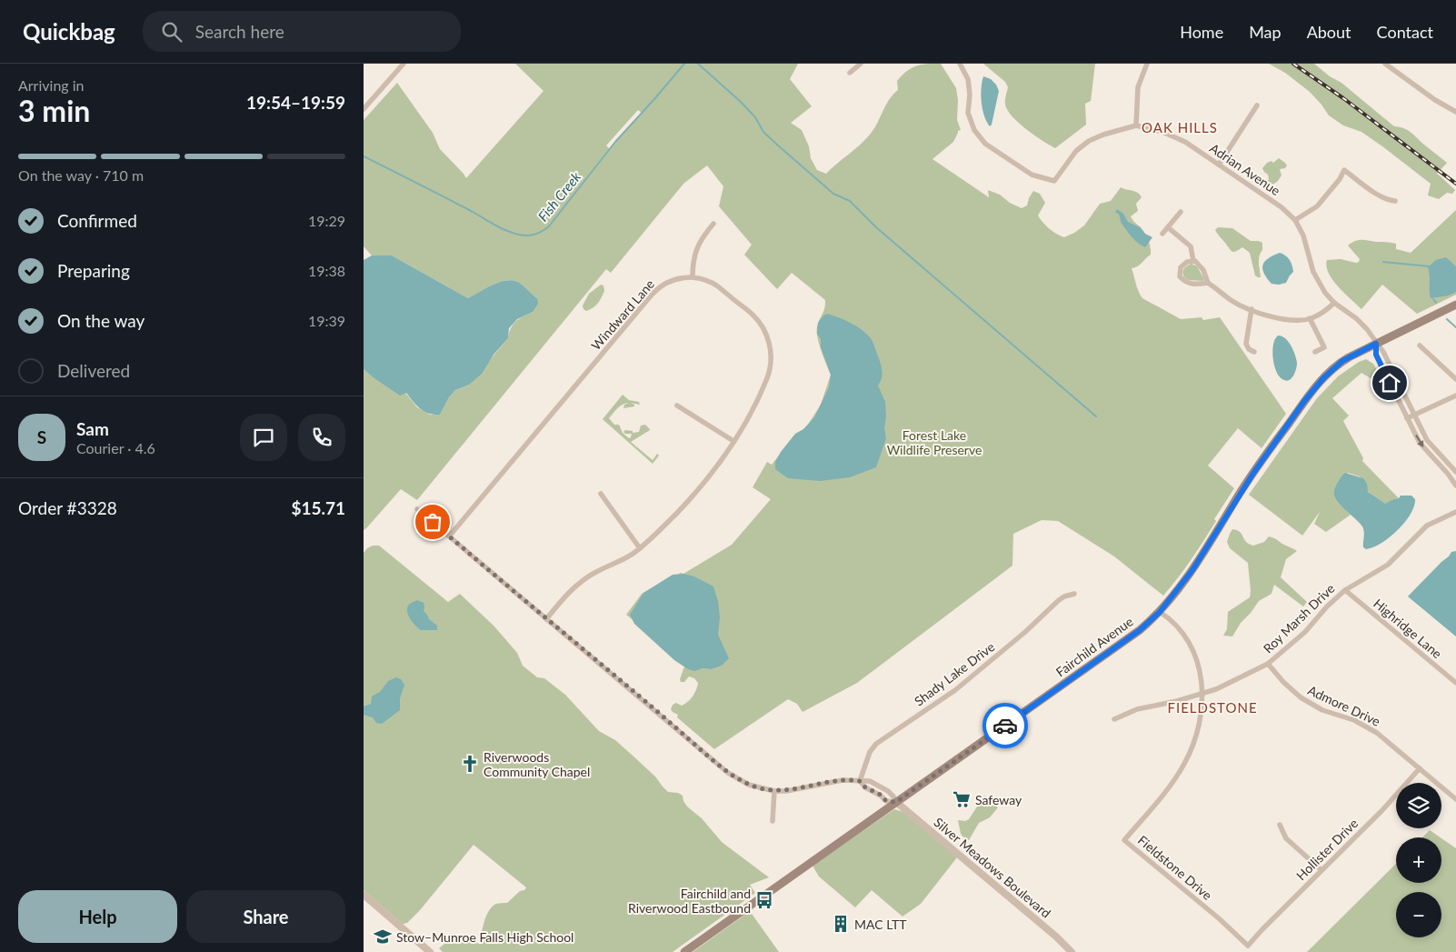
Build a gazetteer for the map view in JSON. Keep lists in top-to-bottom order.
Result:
{
  "streets": {
    "main road": ["Fairchild Avenue"],
    "street": [
      "Adrian Avenue",
      "Windward Lane",
      "Roy Marsh Drive",
      "Highridge Lane",
      "Shady Lake Drive",
      "Admore Drive",
      "Hollister Drive",
      "Silver Meadows Boulevard",
      "Fieldstone Drive"
    ]
  },
  "crossings": [
    ["Adrian Avenue", "Fairchild Avenue"],
    ["Roy Marsh Drive", "Highridge Lane"],
    ["Roy Marsh Drive", "Admore Drive"],
    ["Roy Marsh Drive", "Fieldstone Drive"],
    ["Fairchild Avenue", "Silver Meadows Boulevard"],
    ["Fairchild Avenue", "Fieldstone Drive"],
    ["Admore Drive", "Hollister Drive"],
    ["Hollister Drive", "Fieldstone Drive"]
  ],
  "districts": ["OAK HILLS", "FIELDSTONE"],
  "water": ["Fish Creek"],
  "parks": ["Forest Lake Wildlife Preserve"],
  "places": {
    "church": ["Riverwoods Community Chapel"],
    "supermarket": ["Safeway"],
    "bus stop": ["Fairchild and Riverwood Eastbound"],
    "building": ["MAC LTT"],
    "school or university": ["Stow–Munroe Falls High School"]
  },
  "page": {
    "header": "Quickbag",
    "search": "Search here",
    "nav": [
      "Home",
      "Map",
      "About",
      "Contact"
    ],
    "heading": ["3 min", "Arriving in", "19:54–19:59"],
    "panel": [
      "Sam",
      "Courier · 4.6",
      "Order #3328",
      "$15.71"
    ],
    "bar": "On the way · 710 m",
    "list": [
      ["Confirmed", "19:29"],
      ["Preparing", "19:38"],
      ["On the way", "19:39"],
      "Delivered"
    ],
    "round": "S",
    "map_buttons": ["+", "−"],
    "buttons": ["Help", "Share"]
  }
}
